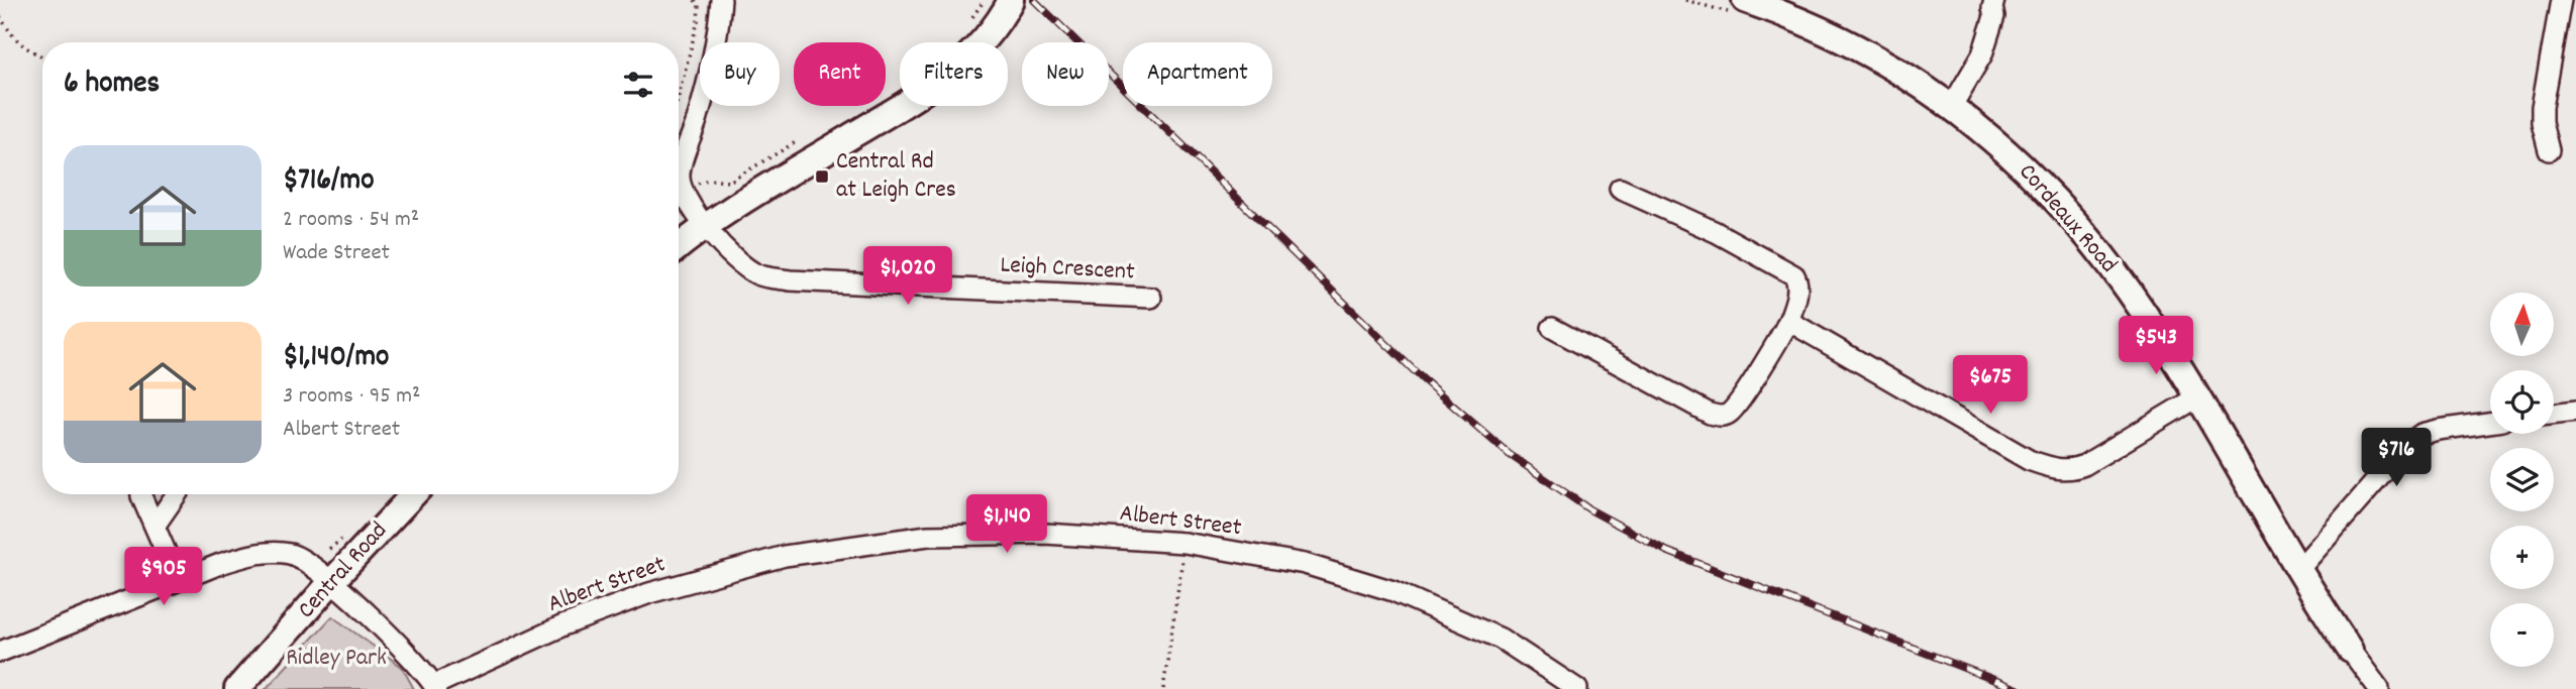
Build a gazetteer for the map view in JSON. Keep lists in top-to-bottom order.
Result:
{
  "streets": {
    "main road": ["Cordeaux Road", "Central Road"],
    "street": ["Leigh Crescent", "Albert Street"]
  },
  "parks": ["Ridley Park"],
  "places": {
    "transit": ["Central Rd at Leigh Cres"]
  },
  "north": "top",
  "page": {
    "chip": [
      "Buy",
      "Rent",
      "Filters",
      "New",
      "Apartment"
    ],
    "heading": "6 homes",
    "list": [
      {
        "name": "$716/mo",
        "note": "2 rooms · 54 m² · Wade Street"
      },
      {
        "name": "$1,140/mo",
        "note": "3 rooms · 95 m² · Albert Street"
      }
    ],
    "price": [
      "$1,020",
      "$543",
      "$675",
      "$716",
      "$1,140",
      "$905"
    ],
    "map_buttons": ["+", "−"]
  }
}
